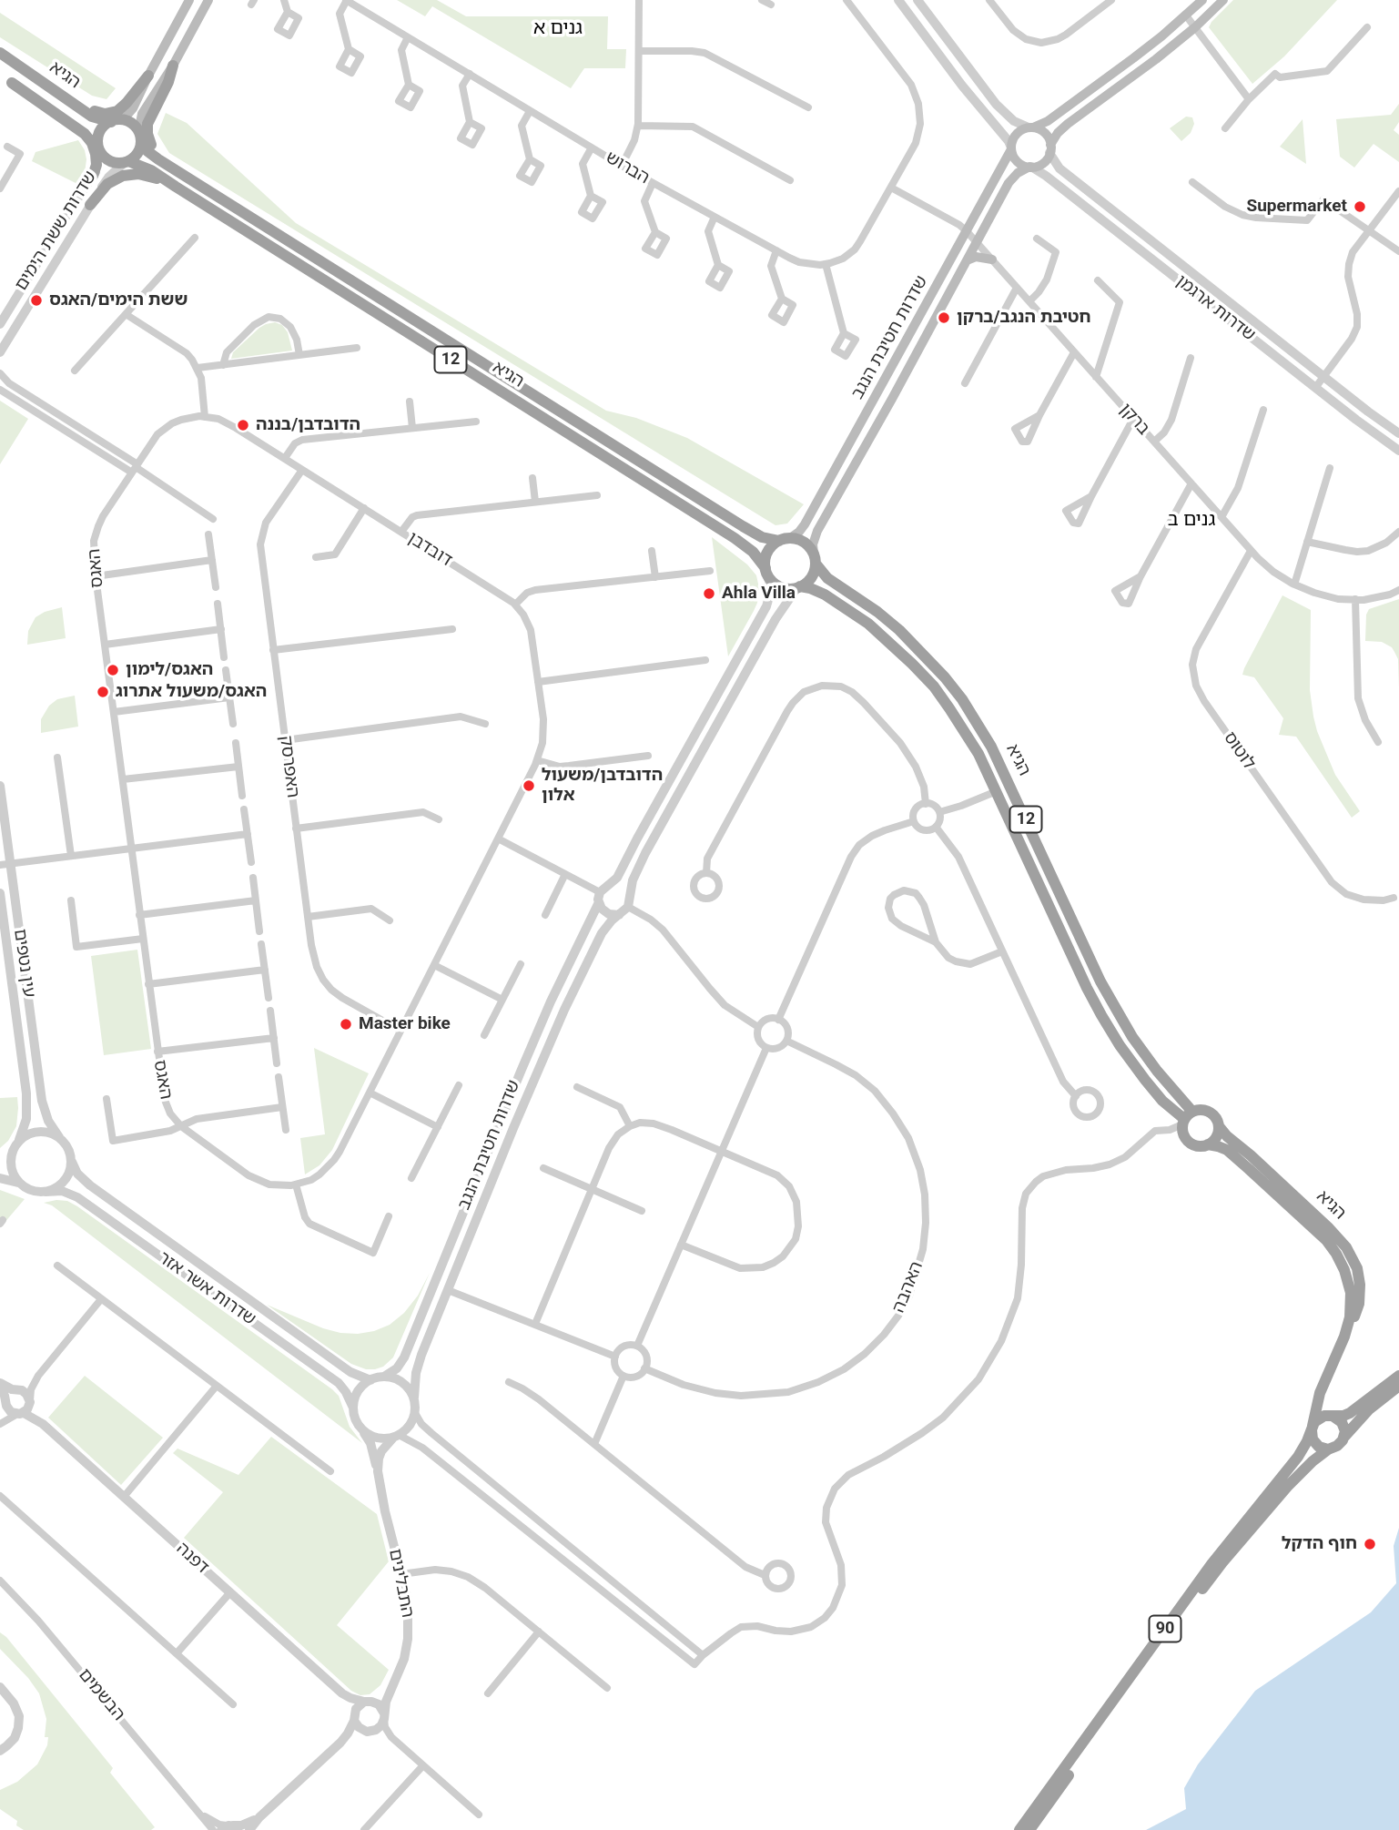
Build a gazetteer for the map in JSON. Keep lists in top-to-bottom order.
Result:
{
  "streets": {
    "highway": ["הגיא", "12", "90"],
    "main road": ["שדרות חטיבת הנגב"],
    "street": [
      "הברוש",
      "שדרות ששת הימים",
      "שדרות ארגמן",
      "ברקן",
      "דובדבן",
      "האגס",
      "לוטוס",
      "האפרסק",
      "עין נטפים",
      "האהבה",
      "שדרות אשר אזר",
      "דפנה",
      "התבלינים",
      "הבשמים"
    ]
  },
  "crossings": [
    ["הגיא", "שדרות ששת הימים"],
    ["הגיא", "שדרות חטיבת הנגב"],
    ["הגיא", "12"],
    ["הגיא", "90"],
    ["שדרות ששת הימים", "12"],
    ["שדרות ארגמן", "שדרות חטיבת הנגב"],
    ["שדרות חטיבת הנגב", "12"],
    ["שדרות חטיבת הנגב", "ברקן"],
    ["שדרות חטיבת הנגב", "שדרות אשר אזר"],
    ["שדרות חטיבת הנגב", "התבלינים"],
    ["ברקן", "לוטוס"],
    ["דובדבן", "האגס"],
    ["דובדבן", "האפרסק"],
    ["עין נטפים", "שדרות אשר אזר"],
    ["שדרות אשר אזר", "התבלינים"],
    ["דפנה", "התבלינים"]
  ],
  "districts": ["גנים א", "גנים ב"],
  "places": [
    "Supermarket",
    "ששת הימים/האגס",
    "חטיבת הנגב/ברקן",
    "הדובדבן/בננה",
    "Ahla Villa",
    "האגס/לימון",
    "האגס/משעול אתרוג",
    "הדובדבן/משעול אלון",
    "Master bike",
    "חוף הדקל"
  ]
}
